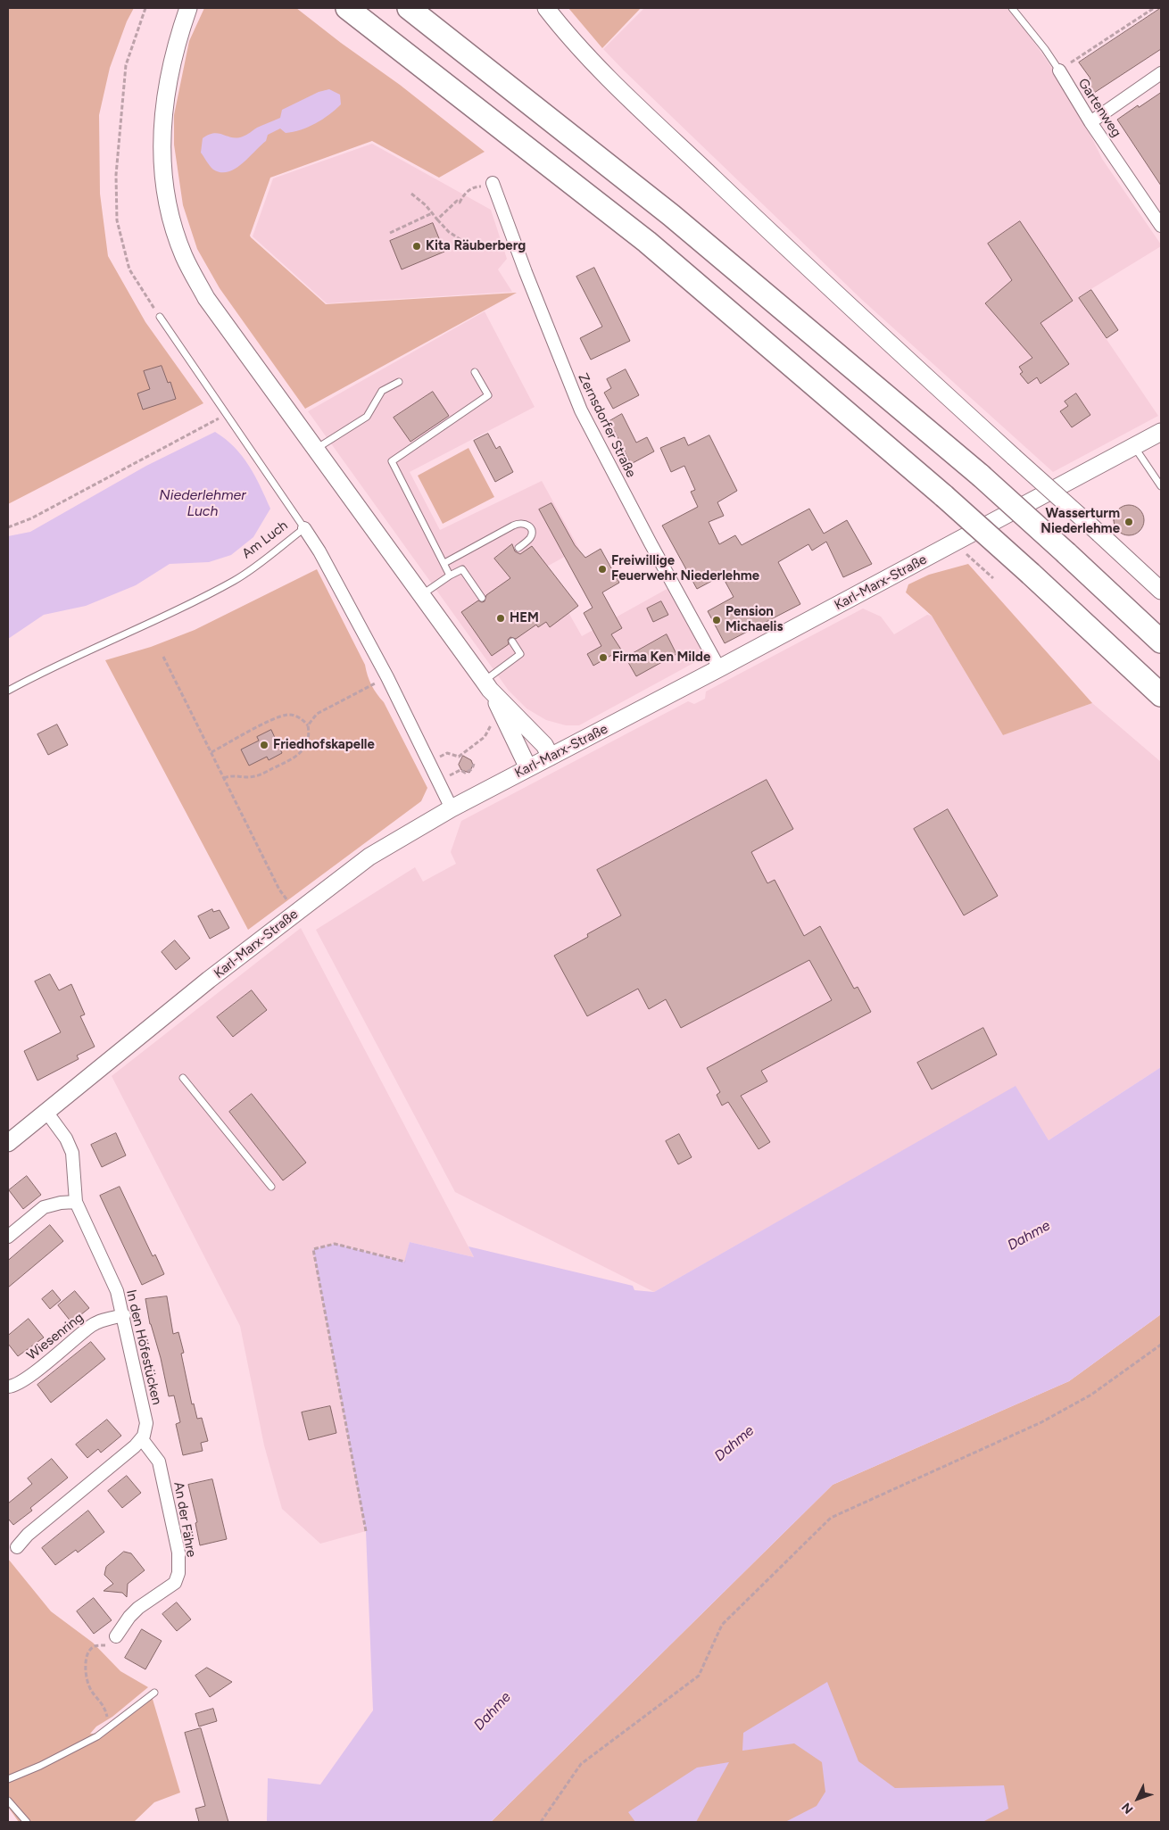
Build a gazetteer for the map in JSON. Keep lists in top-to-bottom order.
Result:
{
  "streets": {
    "street": [
      "Gartenweg",
      "Zernsdorfer Straße",
      "Am Luch",
      "Karl-Marx-Straße",
      "Wiesenring",
      "In den Höfestücken",
      "An der Fähre"
    ]
  },
  "crossings": [
    ["Zernsdorfer Straße", "Karl-Marx-Straße"],
    ["Am Luch", "Karl-Marx-Straße"],
    ["Karl-Marx-Straße", "In den Höfestücken"],
    ["Wiesenring", "In den Höfestücken"],
    ["In den Höfestücken", "An der Fähre"]
  ],
  "water": ["Niederlehmer Luch", "Dahme"],
  "places": [
    "Kita Räuberberg",
    "Wasserturm Niederlehme",
    "Freiwillige Feuerwehr Niederlehme",
    "HEM",
    "Pension Michaelis",
    "Firma Ken Milde",
    "Friedhofskapelle"
  ],
  "north": "bottom left"
}
